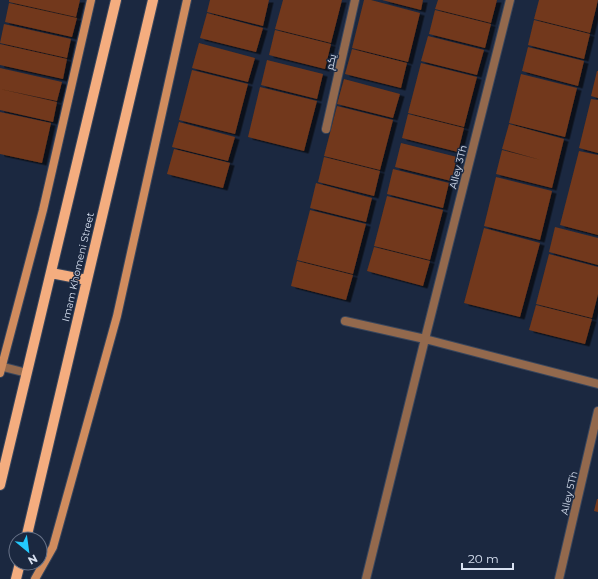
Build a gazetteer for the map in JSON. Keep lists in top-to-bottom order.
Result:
{
  "streets": {
    "main road": ["Imam Khomeni Street"],
    "street": ["یکم", "Alley 3Th", "Alley 5Th"]
  },
  "scale_bar": "20 m",
  "north": "bottom right"
}
